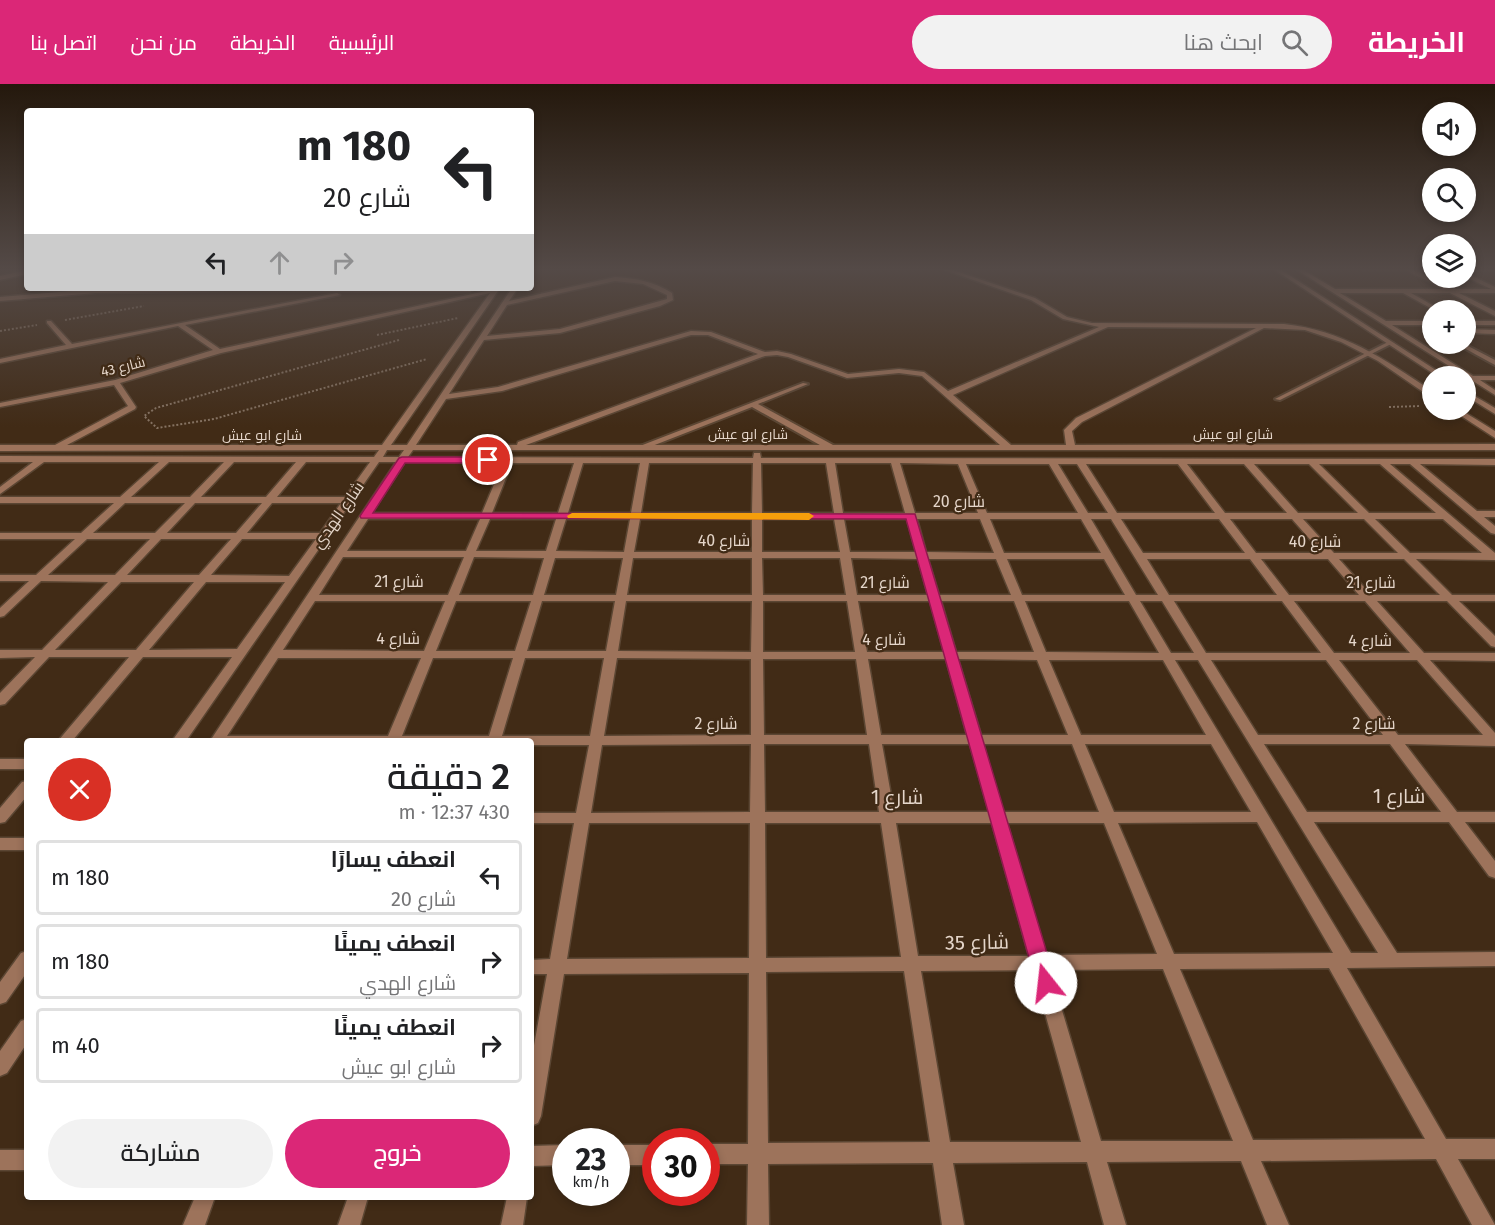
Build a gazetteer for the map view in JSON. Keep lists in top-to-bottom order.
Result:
{
  "streets": {
    "street": [
      "شارع 43",
      "شارع ابو عيش",
      "شارع 20",
      "شارع الهدي",
      "شارع 40",
      "شارع 21",
      "شارع 4",
      "شارع 2",
      "شارع 1",
      "شارع 35"
    ]
  },
  "crossings": [
    ["شارع ابو عيش", "شارع الهدي"],
    ["شارع 20", "شارع الهدي"],
    ["شارع الهدي", "شارع 40"],
    ["شارع الهدي", "شارع 21"],
    ["شارع الهدي", "شارع 4"]
  ],
  "page": {
    "header": "الخريطة",
    "search": "ابحث هنا",
    "nav": [
      "الرئيسية",
      "الخريطة",
      "من نحن",
      "اتصل بنا"
    ],
    "map_buttons": ["+", "−"],
    "turn": ["180 m", "شارع 20"],
    "heading": ["2 دقيقة", "430 m · 12:37"],
    "list": [
      {
        "name": "انعطف يسارًا",
        "note": "شارع 20",
        "value": "180 m"
      },
      {
        "name": "انعطف يمينًا",
        "note": "شارع الهدي",
        "value": "180 m"
      },
      {
        "name": "انعطف يمينًا",
        "note": "شارع ابو عيش",
        "value": "40 m"
      }
    ],
    "buttons": ["خروج", "مشاركة"],
    "speed": "23 km/h",
    "limit": "30"
  }
}
